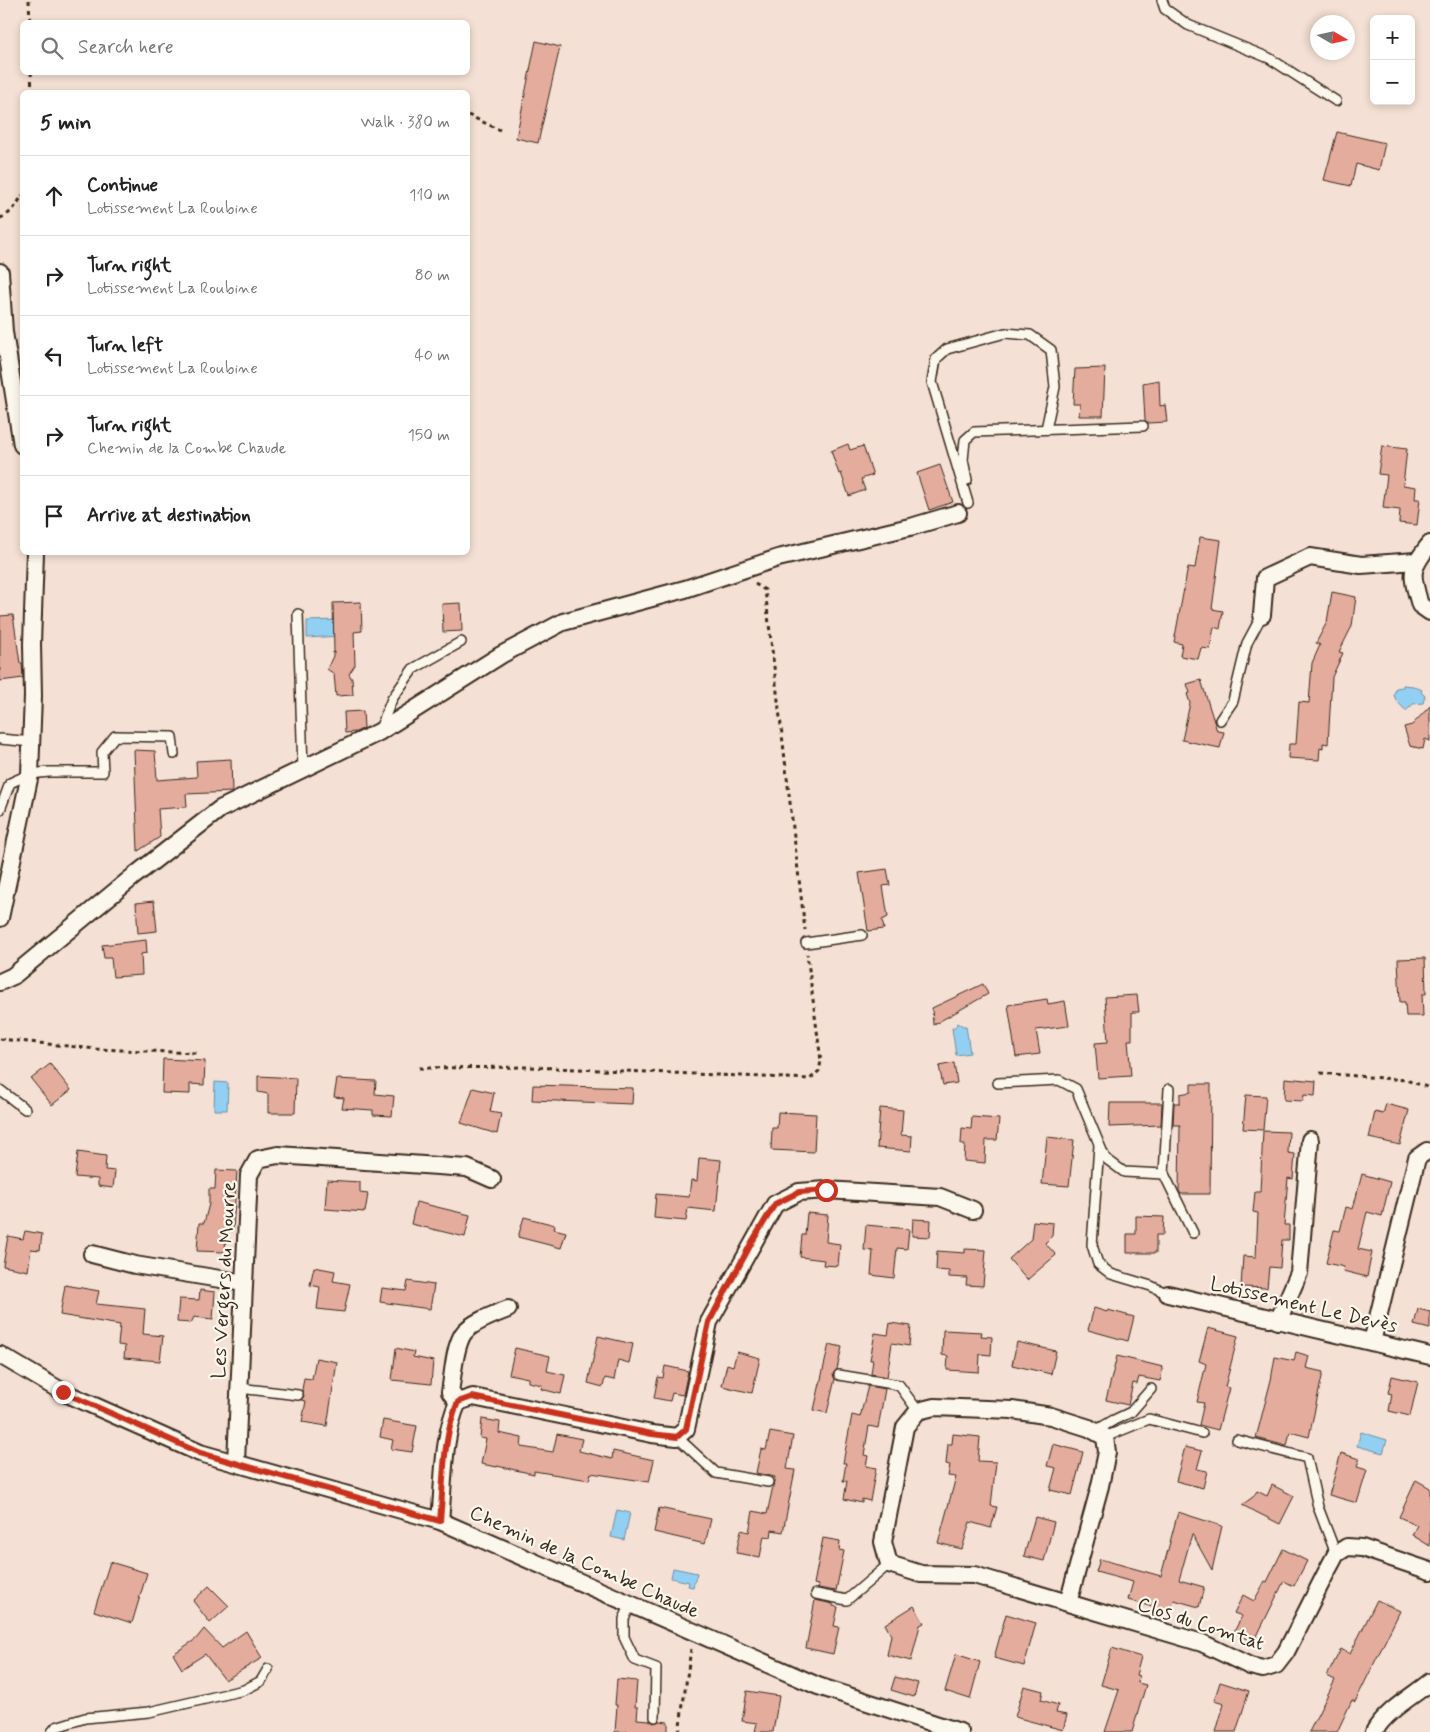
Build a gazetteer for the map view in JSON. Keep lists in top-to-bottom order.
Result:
{
  "streets": {
    "street": [
      "Les Vergers du Mourre",
      "Lotissement Le Devès",
      "Chemin de la Combe Chaude",
      "Clos du Comtat"
    ]
  },
  "crossings": [
    ["Les Vergers du Mourre", "Chemin de la Combe Chaude"]
  ],
  "north": "right",
  "page": {
    "map_buttons": ["+", "−"],
    "search": "Search here",
    "heading": ["5 min", "Walk · 380 m"],
    "list": [
      ["Continue", "Lotissement La Roubine", "110 m"],
      ["Turn right", "Lotissement La Roubine", "80 m"],
      ["Turn left", "Lotissement La Roubine", "40 m"],
      ["Turn right", "Chemin de la Combe Chaude", "150 m"],
      "Arrive at destination"
    ]
  }
}
